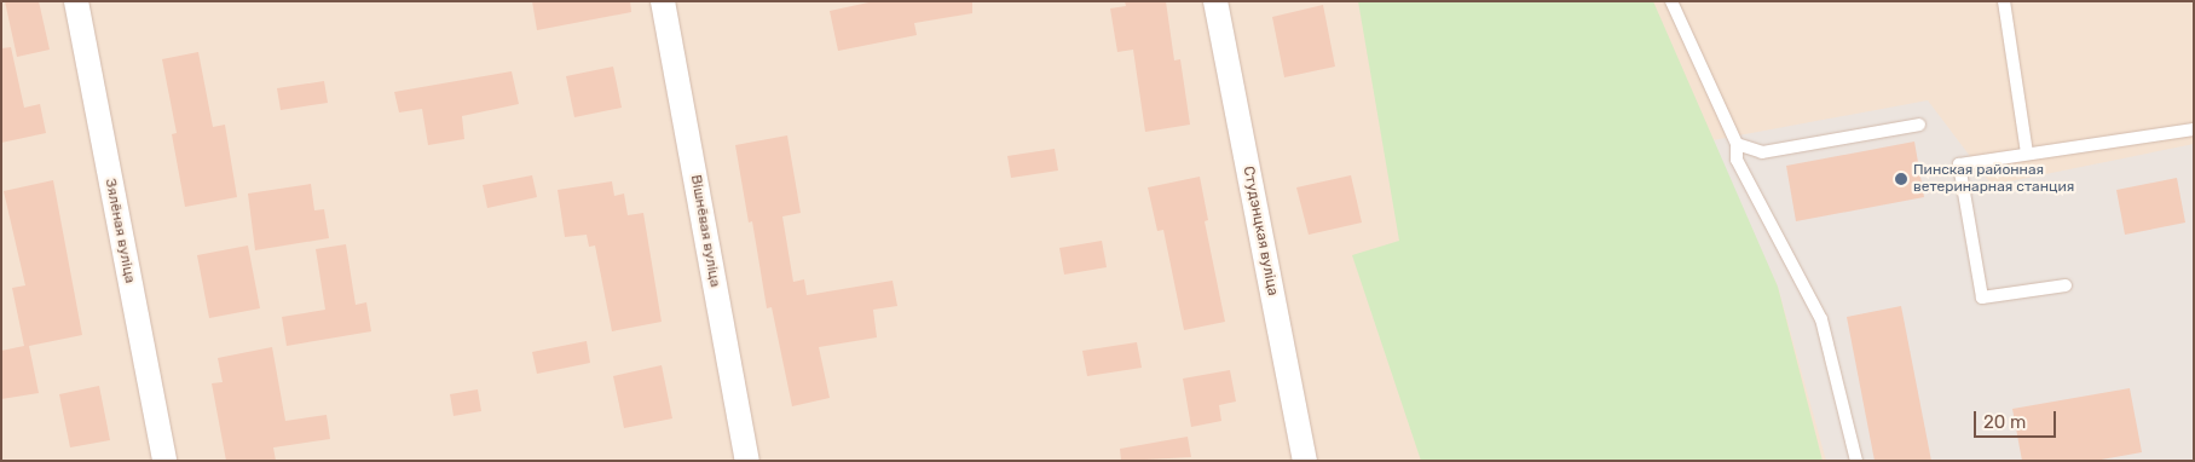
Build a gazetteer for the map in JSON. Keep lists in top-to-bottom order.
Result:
{
  "streets": {
    "street": ["Зялёная вуліца", "Вішнёвая вуліца", "Студэнцкая вуліца"]
  },
  "places": ["Пинская районная ветеринарная станция"],
  "scale_bar": "20 m"
}
